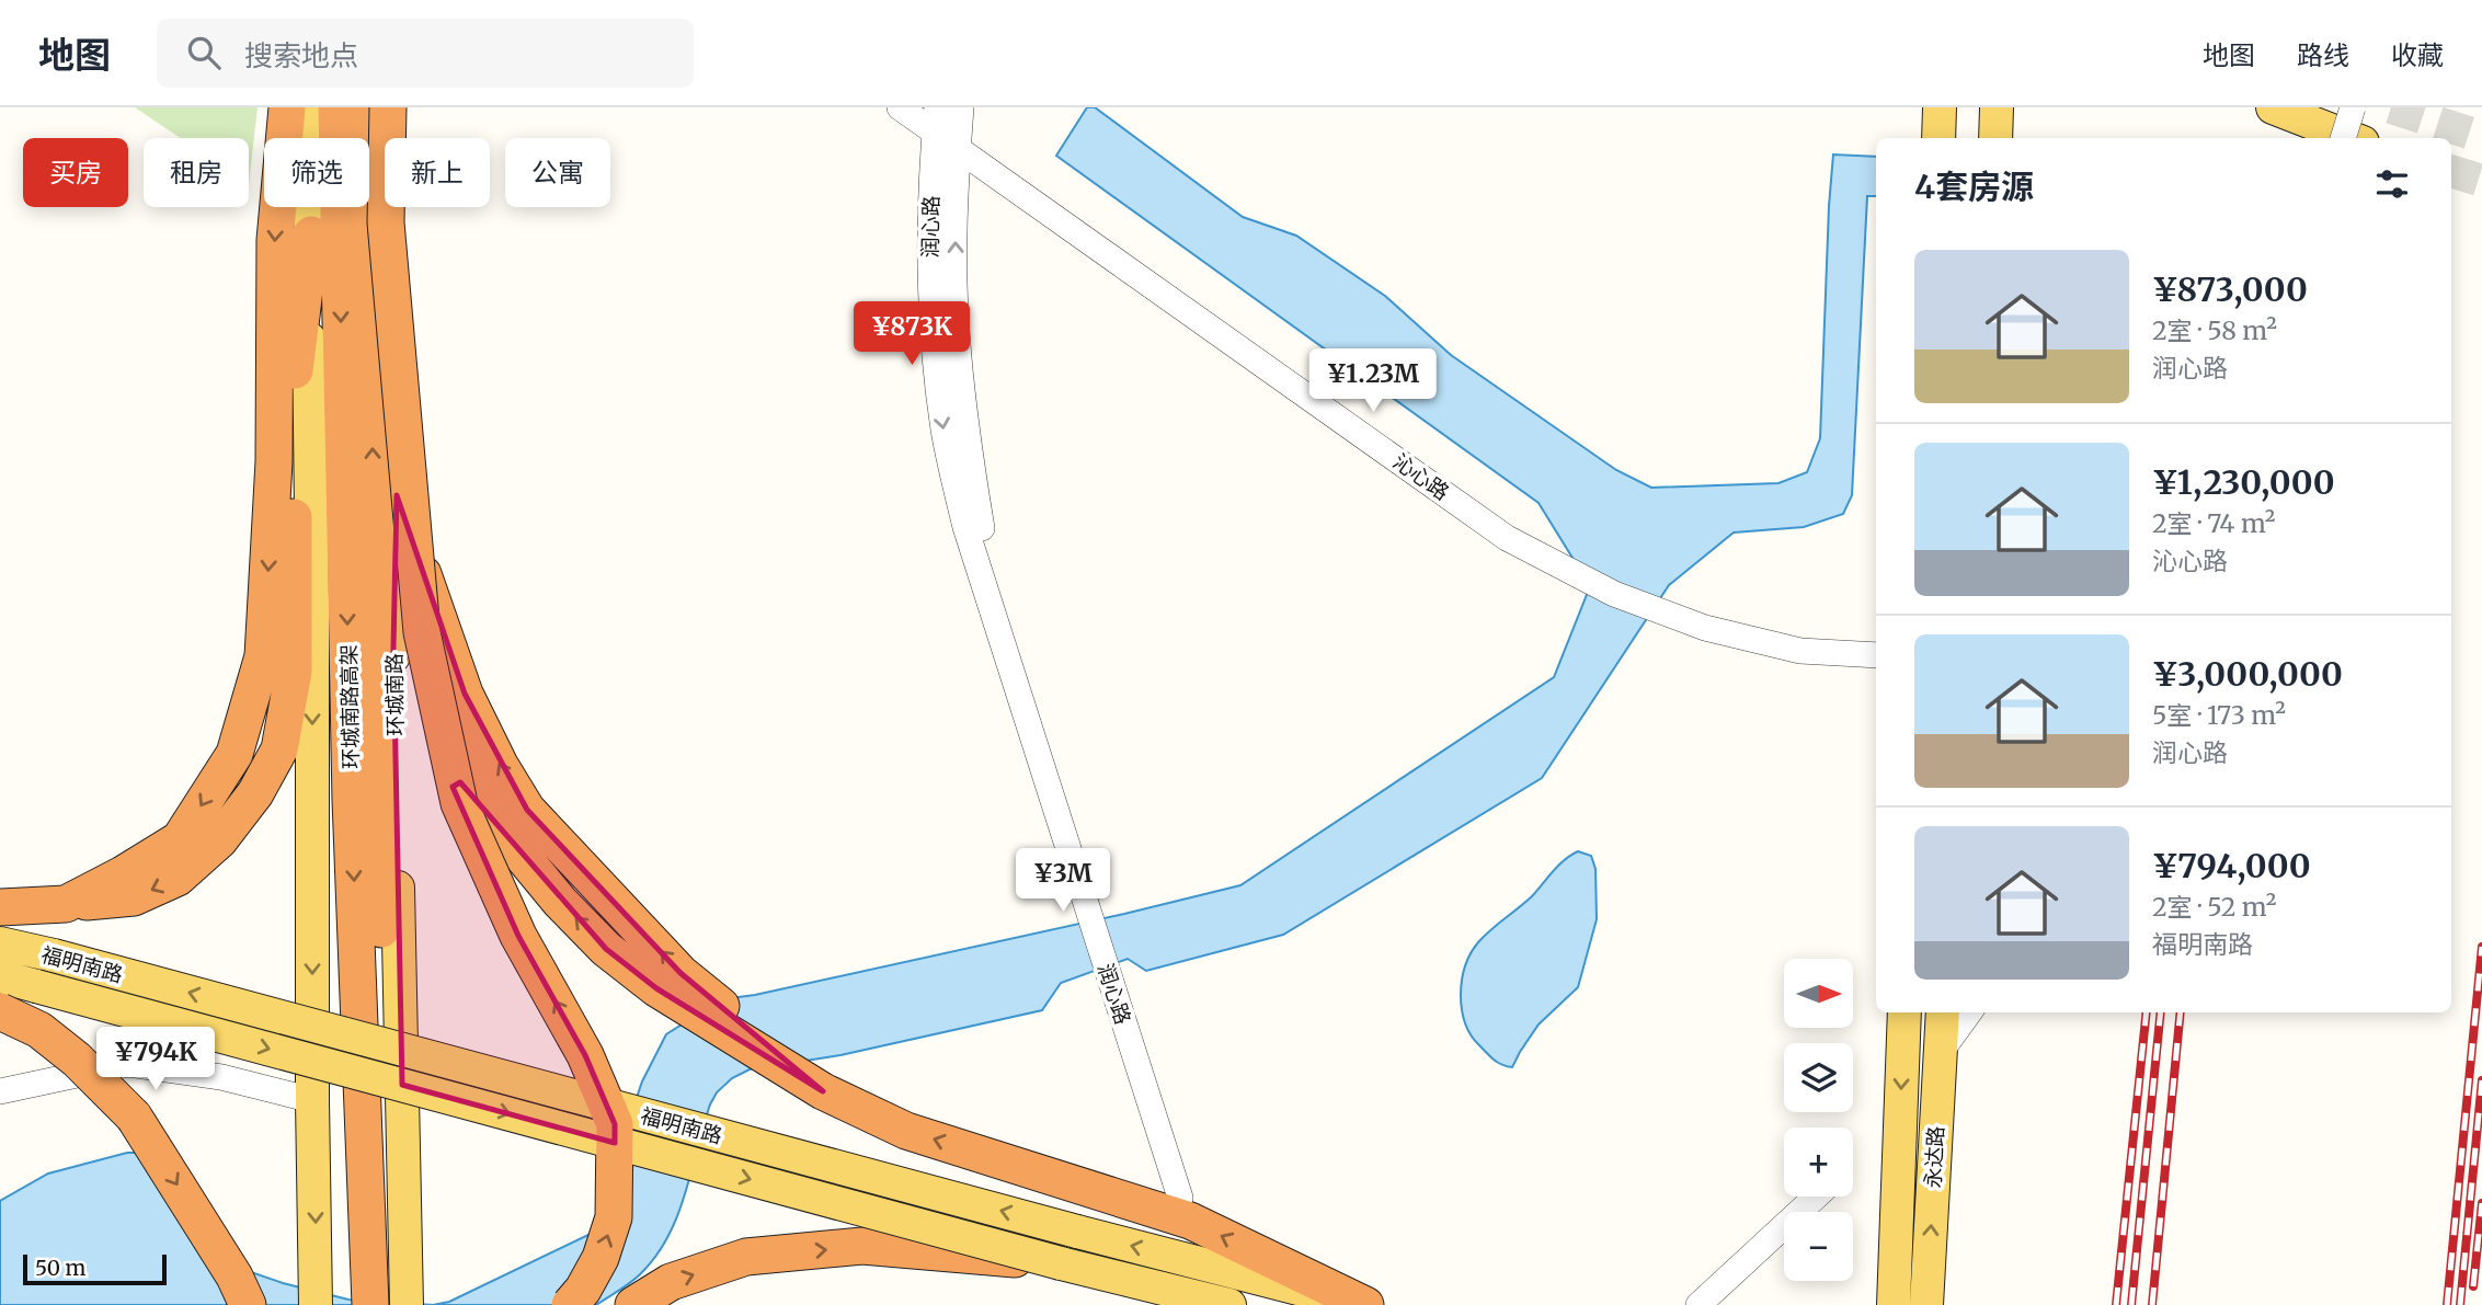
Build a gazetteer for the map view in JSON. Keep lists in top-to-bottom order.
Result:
{
  "streets": {
    "highway": ["环城南路高架"],
    "main road": ["环城南路", "福明南路", "永达路"],
    "street": ["润心路", "沁心路"]
  },
  "crossings": [
    ["润心路", "沁心路"],
    ["环城南路", "环城南路高架"]
  ],
  "scale_bar": "50 m",
  "north": "right",
  "page": {
    "header": "地图",
    "search": "搜索地点",
    "nav": ["地图", "路线", "收藏"],
    "chip": [
      "买房",
      "租房",
      "筛选",
      "新上",
      "公寓"
    ],
    "heading": "4套房源",
    "list": [
      {
        "name": "¥873,000",
        "note": "2室 · 58 m² · 润心路"
      },
      {
        "name": "¥1,230,000",
        "note": "2室 · 74 m² · 沁心路"
      },
      {
        "name": "¥3,000,000",
        "note": "5室 · 173 m² · 润心路"
      },
      {
        "name": "¥794,000",
        "note": "2室 · 52 m² · 福明南路"
      }
    ],
    "price": [
      "¥873K",
      "¥1.23M",
      "¥3M",
      "¥794K"
    ],
    "map_buttons": ["+", "−"],
    "scale": "50 m"
  }
}
